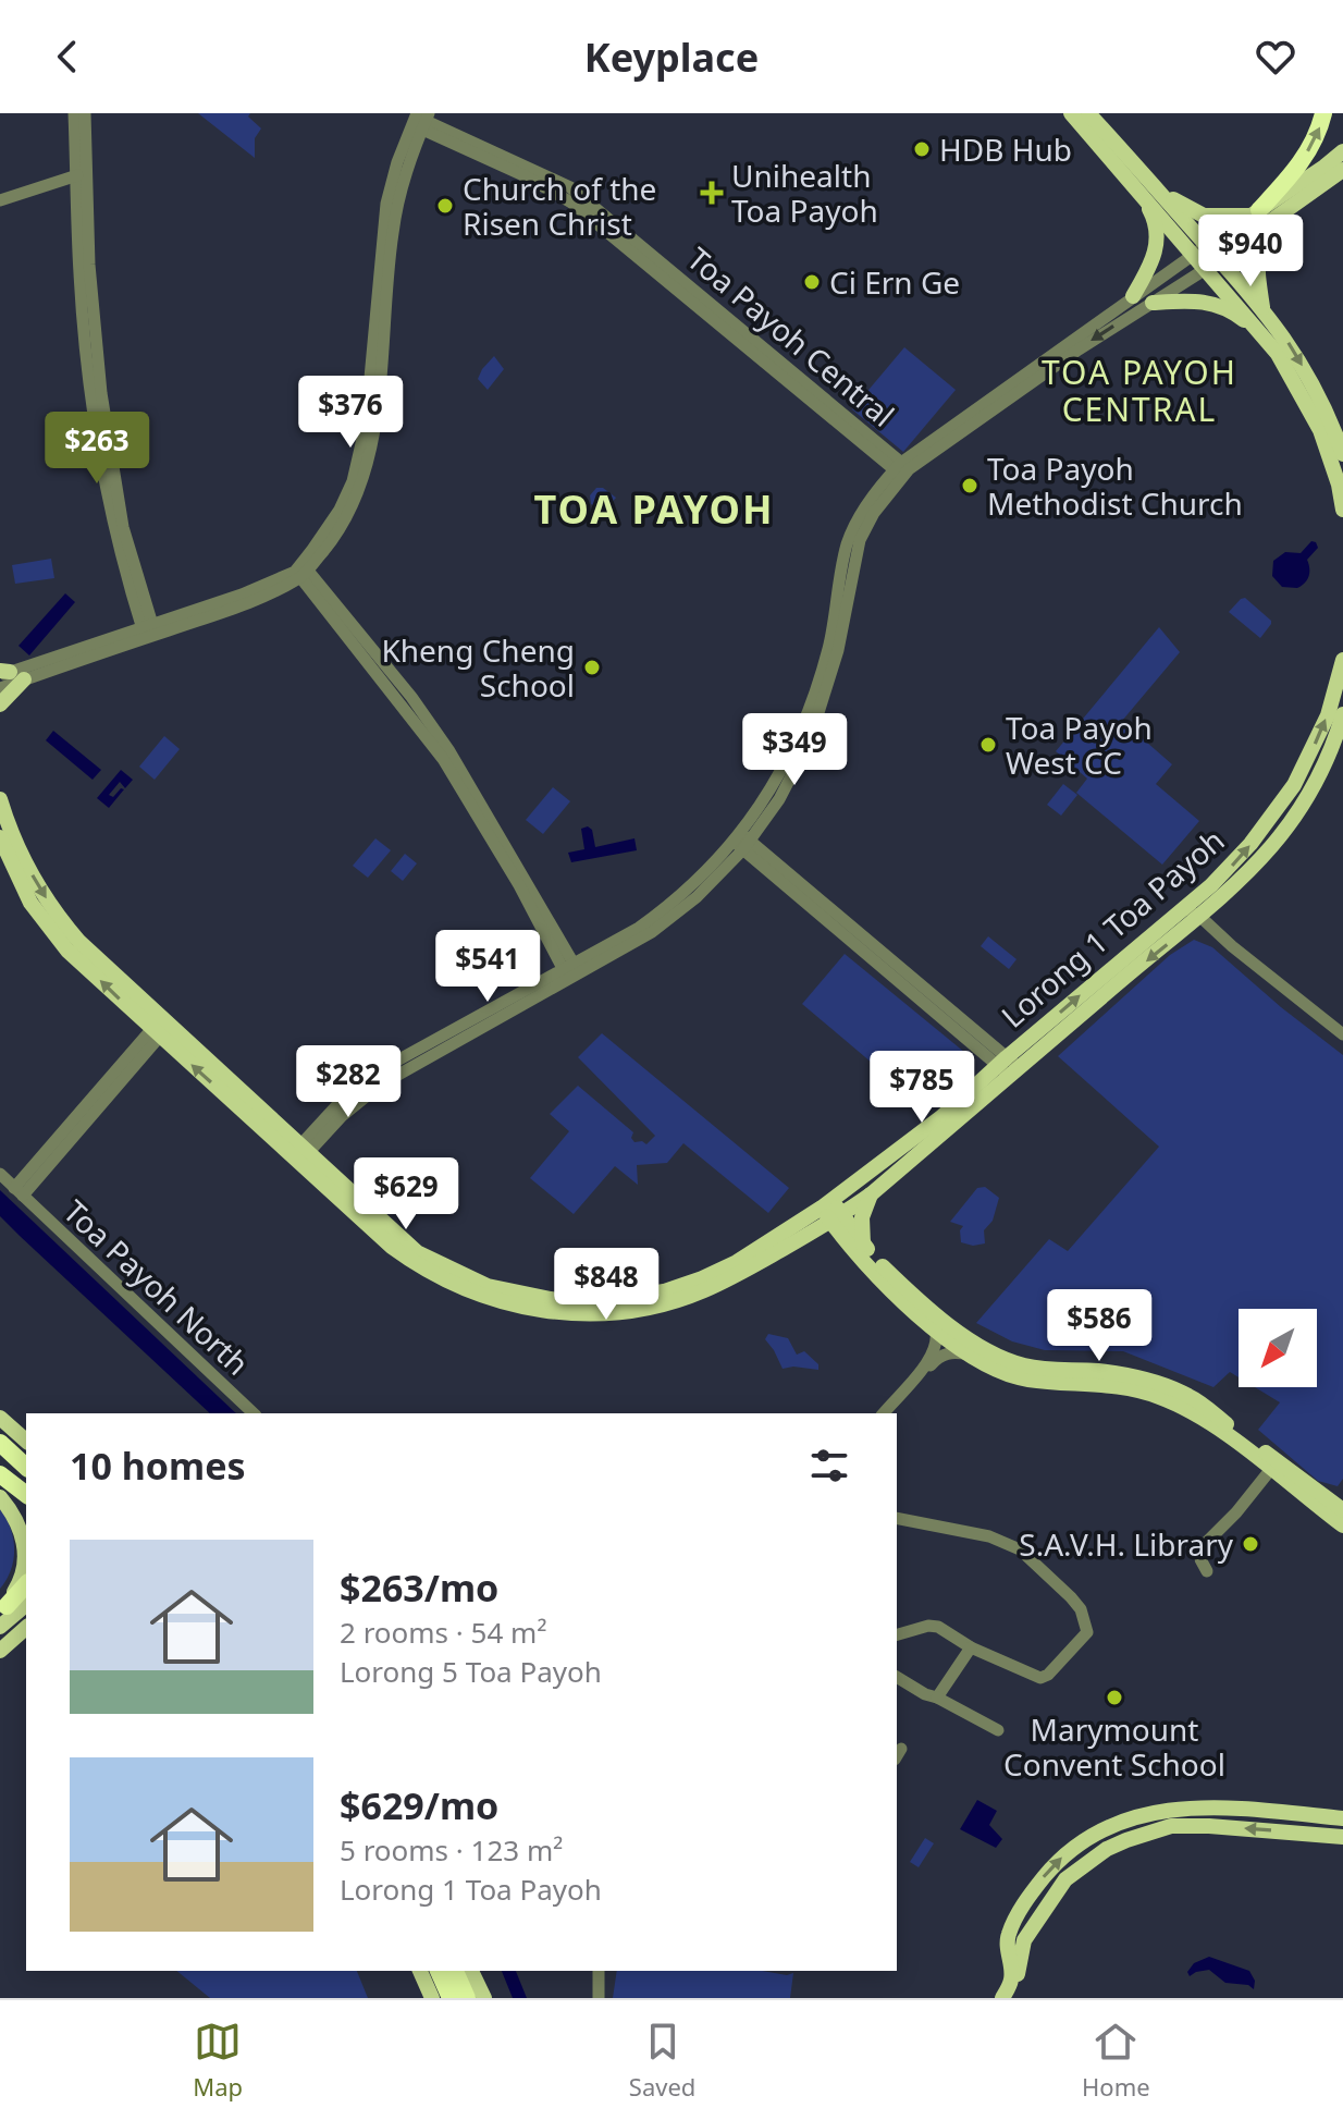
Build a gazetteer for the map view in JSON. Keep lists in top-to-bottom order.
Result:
{
  "streets": {
    "main road": ["Lorong 1 Toa Payoh"],
    "street": ["Toa Payoh Central", "Toa Payoh North"]
  },
  "districts": ["TOA PAYOH CENTRAL", "TOA PAYOH"],
  "places": {
    "other": [
      "HDB Hub",
      "Church of the Risen Christ",
      "Ci Ern Ge",
      "Toa Payoh Methodist Church",
      "Kheng Cheng School",
      "Toa Payoh West CC",
      "S.A.V.H. Library",
      "Marymount Convent School"
    ],
    "health": ["Unihealth Toa Payoh"]
  },
  "north": "bottom left",
  "page": {
    "header": "Keyplace",
    "price": [
      "$940",
      "$376",
      "$263",
      "$349",
      "$541",
      "$282",
      "$785",
      "$629",
      "$848",
      "$586"
    ],
    "heading": "10 homes",
    "list": [
      {
        "name": "$263/mo",
        "note": "2 rooms · 54 m² · Lorong 5 Toa Payoh"
      },
      {
        "name": "$629/mo",
        "note": "5 rooms · 123 m² · Lorong 1 Toa Payoh"
      }
    ],
    "tabs": ["Map", "Saved", "Home"]
  }
}
